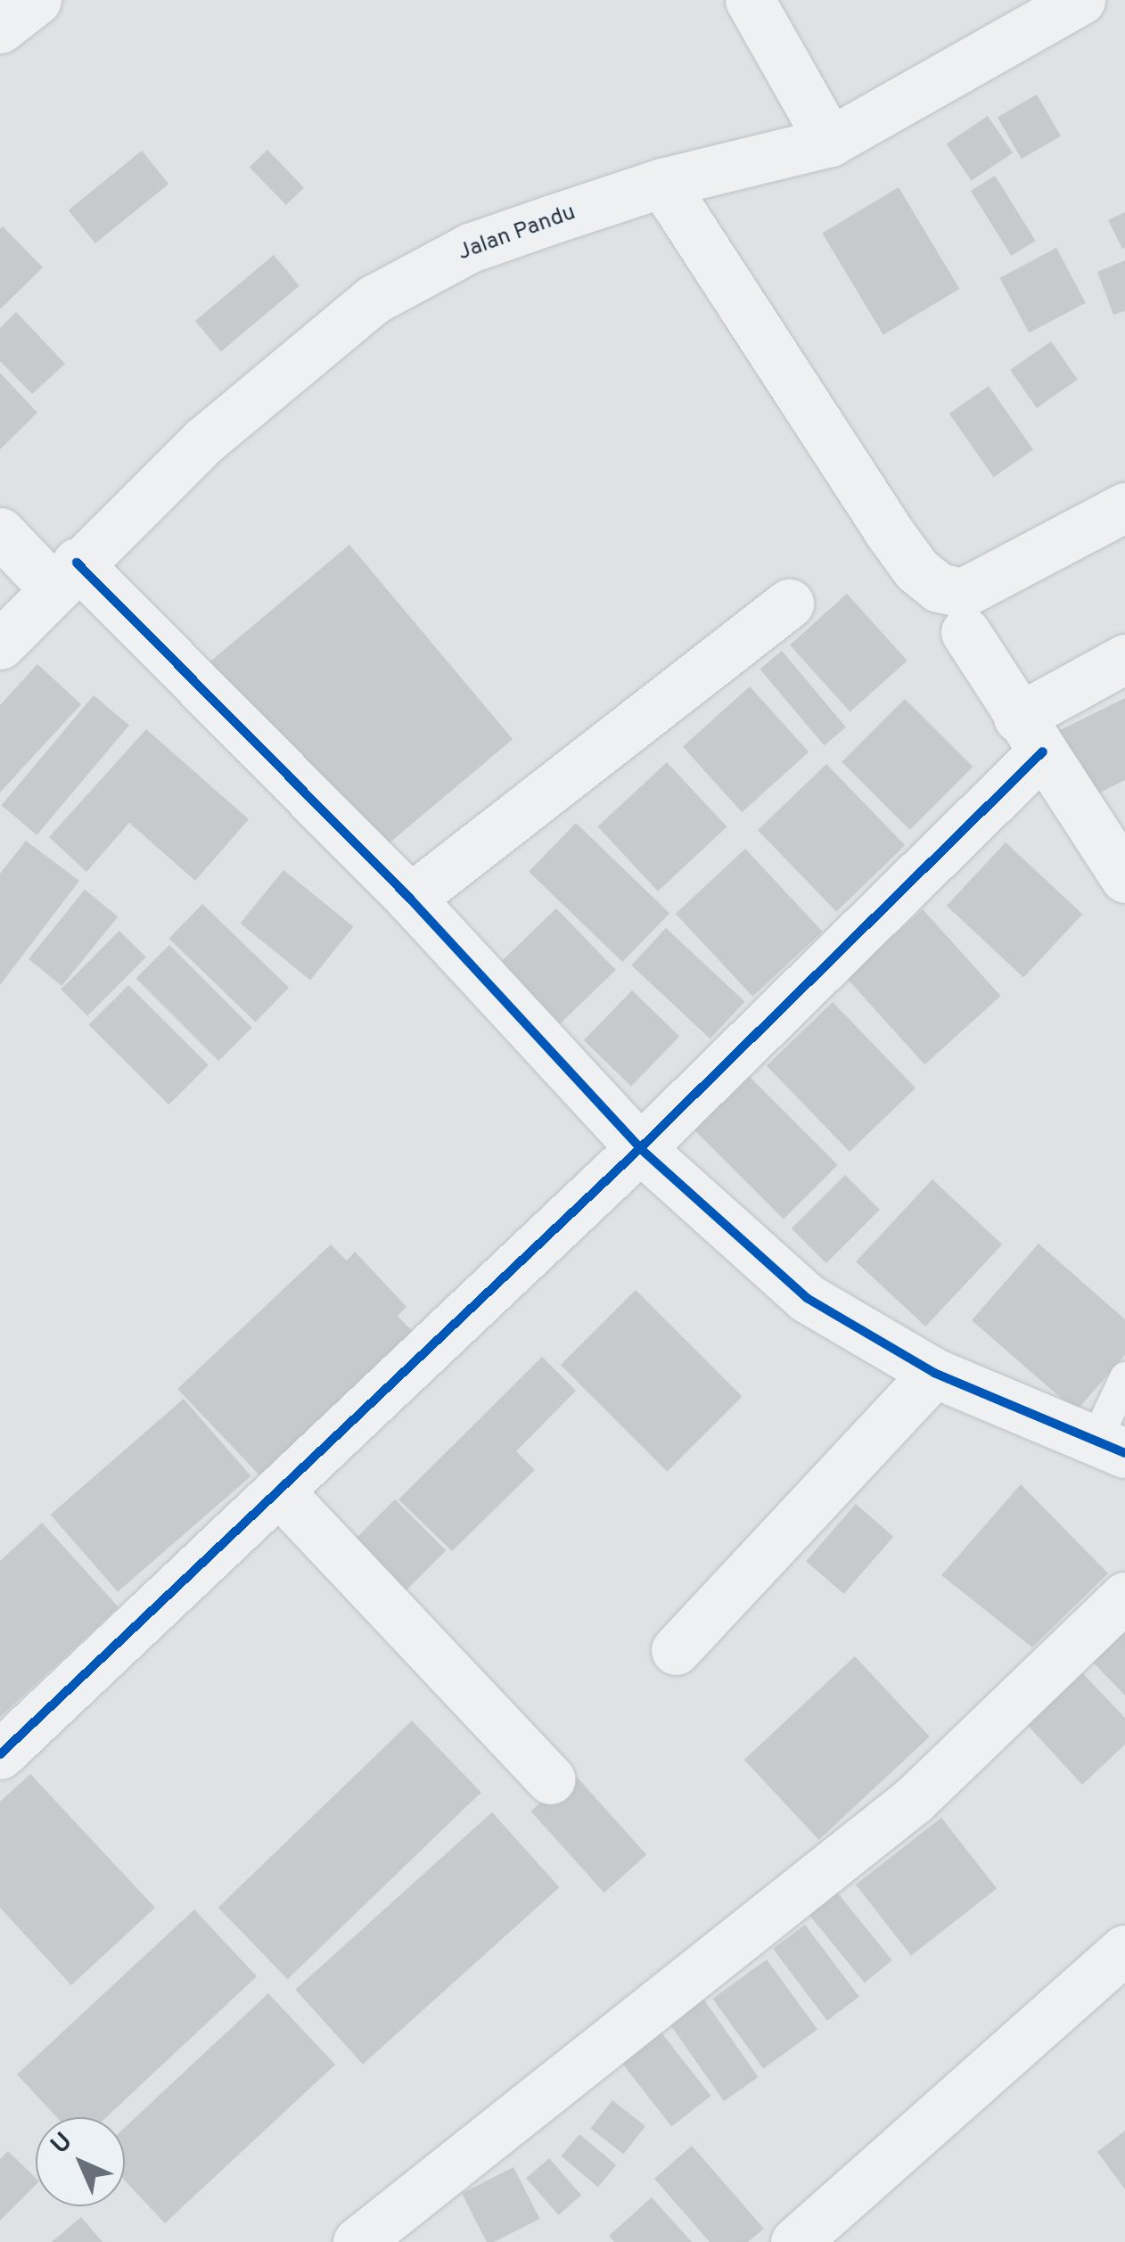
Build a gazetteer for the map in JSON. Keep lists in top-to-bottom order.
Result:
{
  "streets": {
    "street": ["Jalan Pandu"]
  },
  "north": "top left"
}
